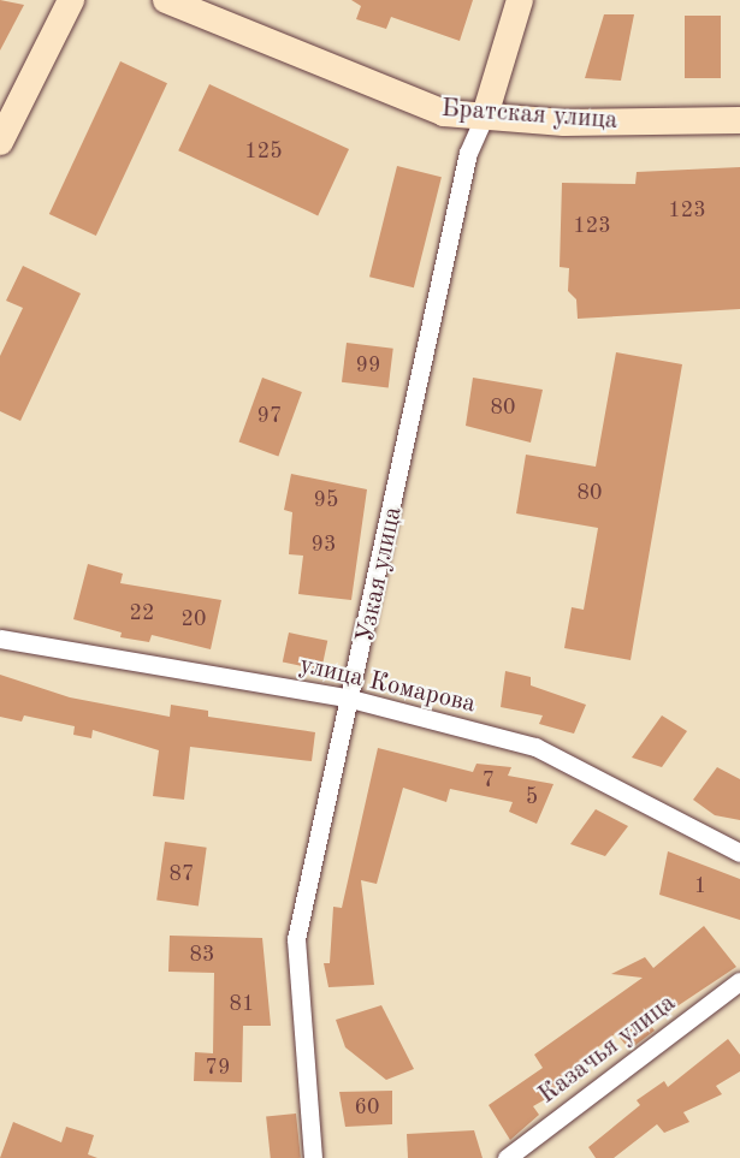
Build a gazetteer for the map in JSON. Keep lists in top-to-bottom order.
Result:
{
  "streets": {
    "main road": ["Братская улица", "Узкая улица"],
    "street": ["улица Комарова", "Казачья улица"]
  },
  "crossings": [
    ["Братская улица", "Узкая улица"],
    ["Узкая улица", "улица Комарова"]
  ],
  "house_numbers": [
    "125",
    "123",
    "123",
    "99",
    "80",
    "97",
    "80",
    "95",
    "93",
    "22",
    "20",
    "7",
    "5",
    "87",
    "1",
    "83",
    "81",
    "79",
    "60"
  ]
}
